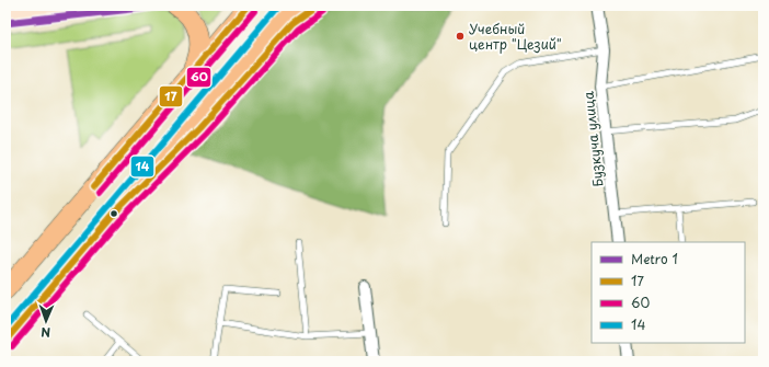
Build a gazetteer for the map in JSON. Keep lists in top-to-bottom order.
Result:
{
  "streets": {
    "street": ["Бузкуча улица"]
  },
  "places": ["Учебный центр \"Цезий\""],
  "lines": [
    "metro line 1",
    "transit line 17",
    "transit line 14",
    "transit line 60"
  ],
  "legend": [
    "Metro 1",
    "17",
    "60",
    "14"
  ],
  "north": "bottom"
}
